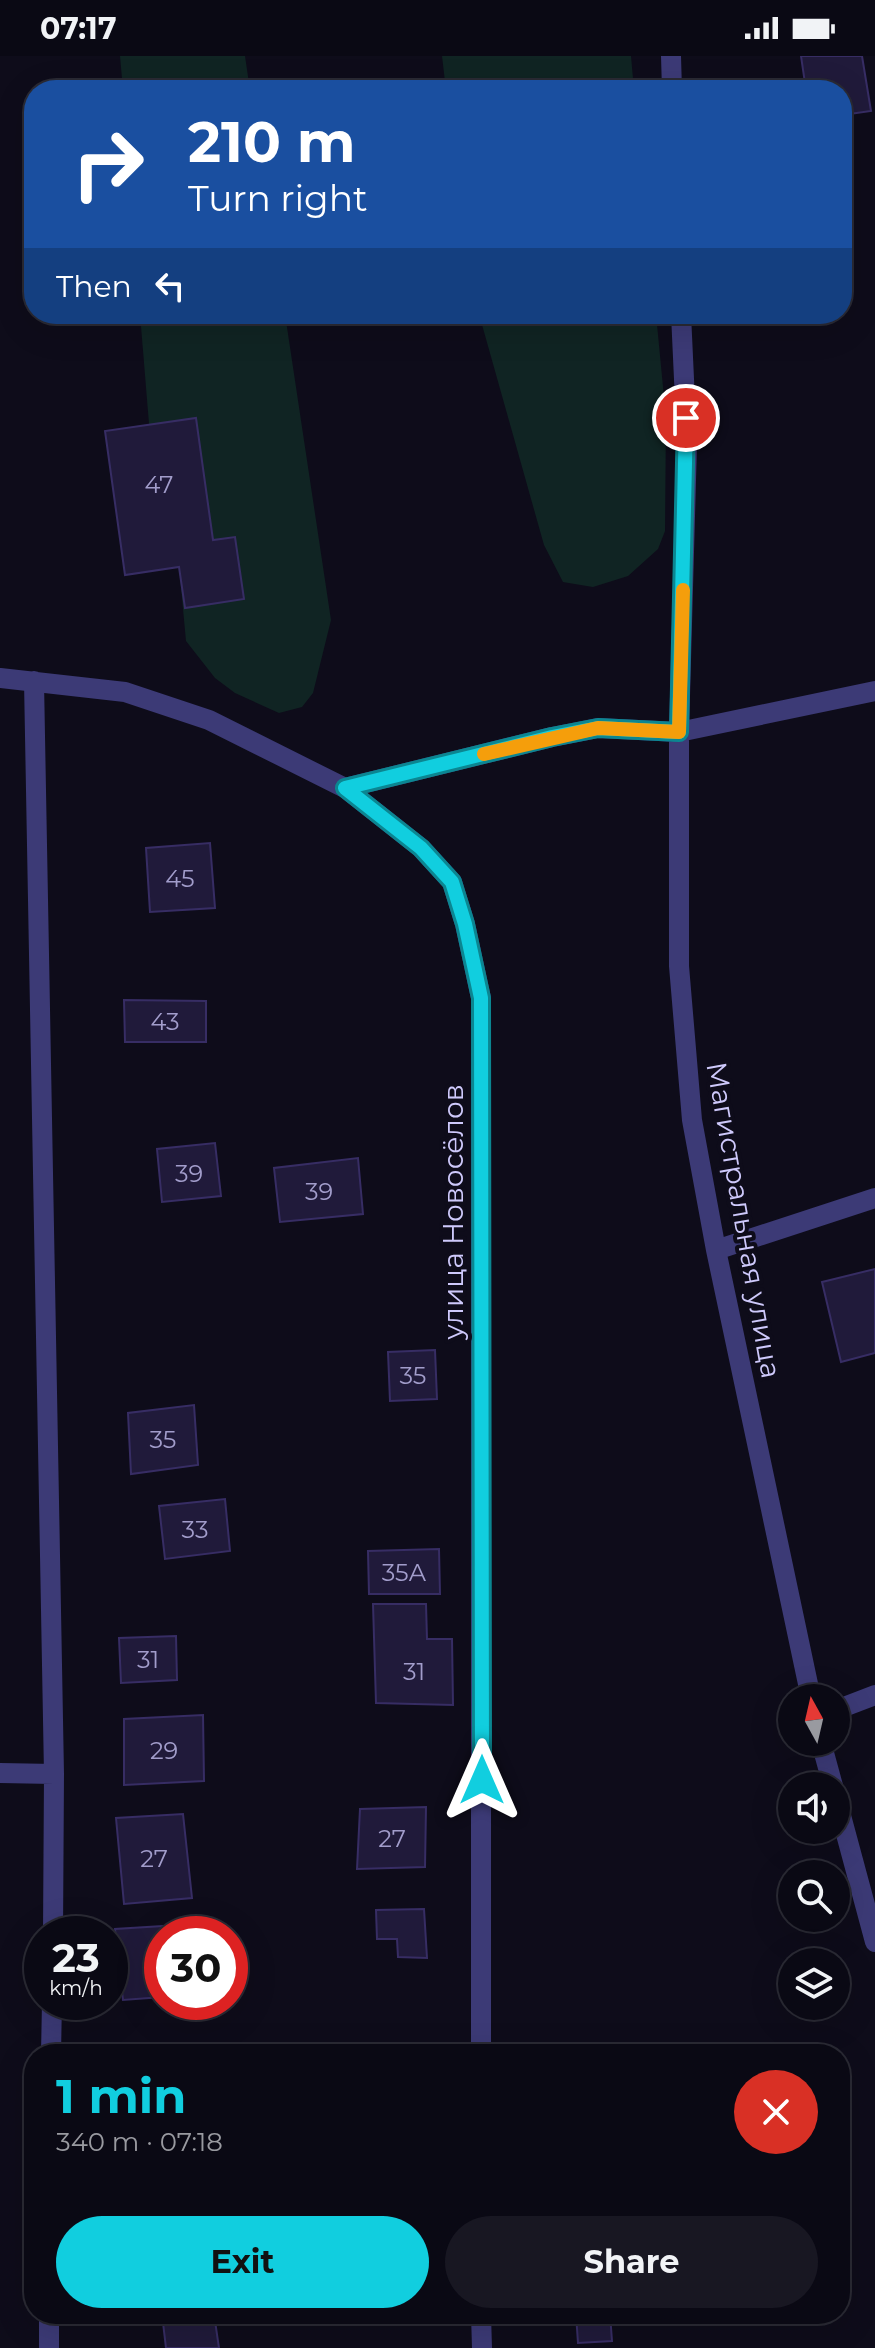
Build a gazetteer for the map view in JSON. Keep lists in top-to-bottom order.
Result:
{
  "streets": {
    "street": ["улица Новосёлов", "Магистральная улица"]
  },
  "house_numbers": [
    "47",
    "45",
    "43",
    "39",
    "39",
    "35",
    "35",
    "33",
    "35А",
    "31",
    "31",
    "29",
    "27",
    "27"
  ],
  "north": "top",
  "page": {
    "status": "07:17",
    "turn": ["210 m", "Turn right"],
    "then": "Then",
    "speed": "23 km/h",
    "limit": "30",
    "heading": ["1 min", "340 m · 07:18"],
    "buttons": ["Exit", "Share"]
  }
}
